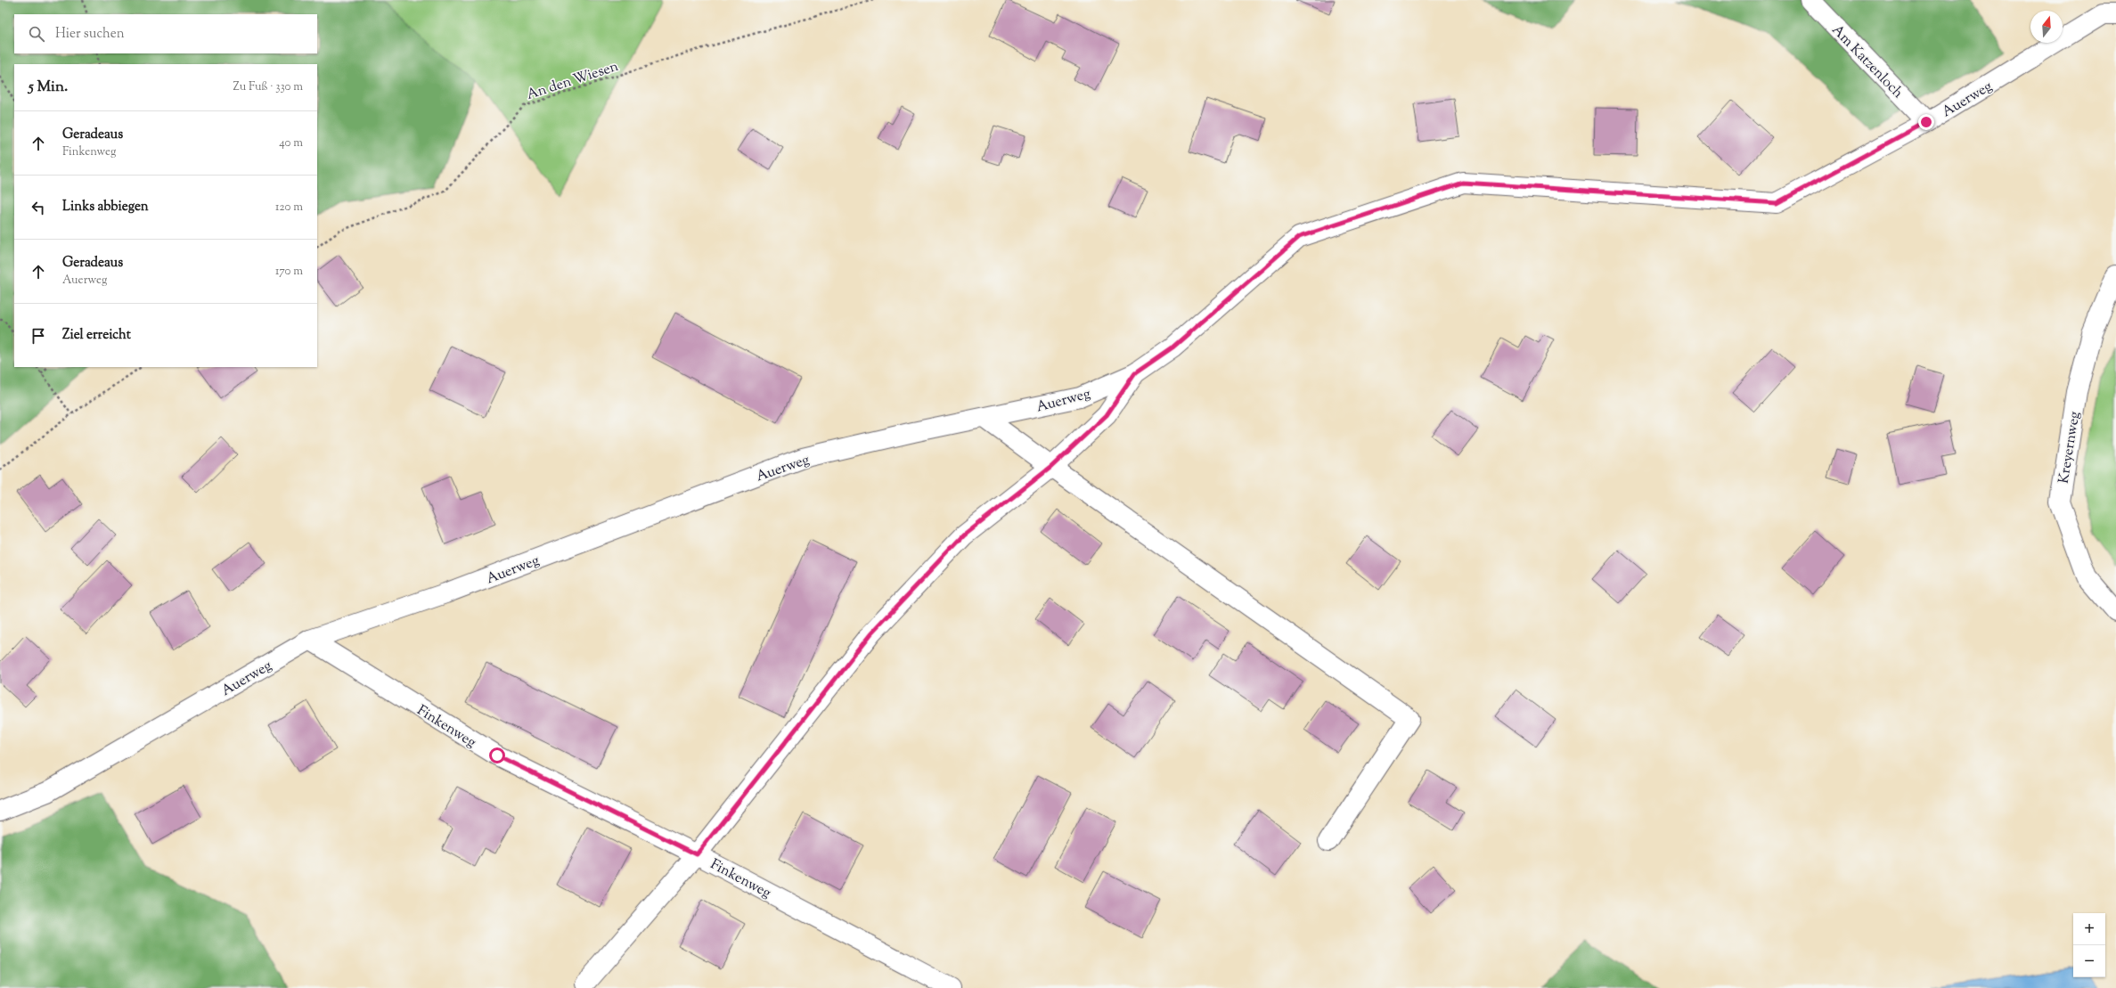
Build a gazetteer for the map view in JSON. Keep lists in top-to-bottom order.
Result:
{
  "streets": {
    "street": [
      "Am Katzenloch",
      "Auerweg",
      "Kreyernweg",
      "Finkenweg"
    ],
    "path": ["An den Wiesen"]
  },
  "crossings": [
    ["Am Katzenloch", "Auerweg"],
    ["Auerweg", "Finkenweg"]
  ],
  "north": "top",
  "page": {
    "search": "Hier suchen",
    "heading": ["5 Min.", "Zu Fuß · 330 m"],
    "list": [
      ["Geradeaus", "Finkenweg", "40 m"],
      ["Links abbiegen", "120 m"],
      ["Geradeaus", "Auerweg", "170 m"],
      "Ziel erreicht"
    ],
    "map_buttons": ["+", "−"]
  }
}
